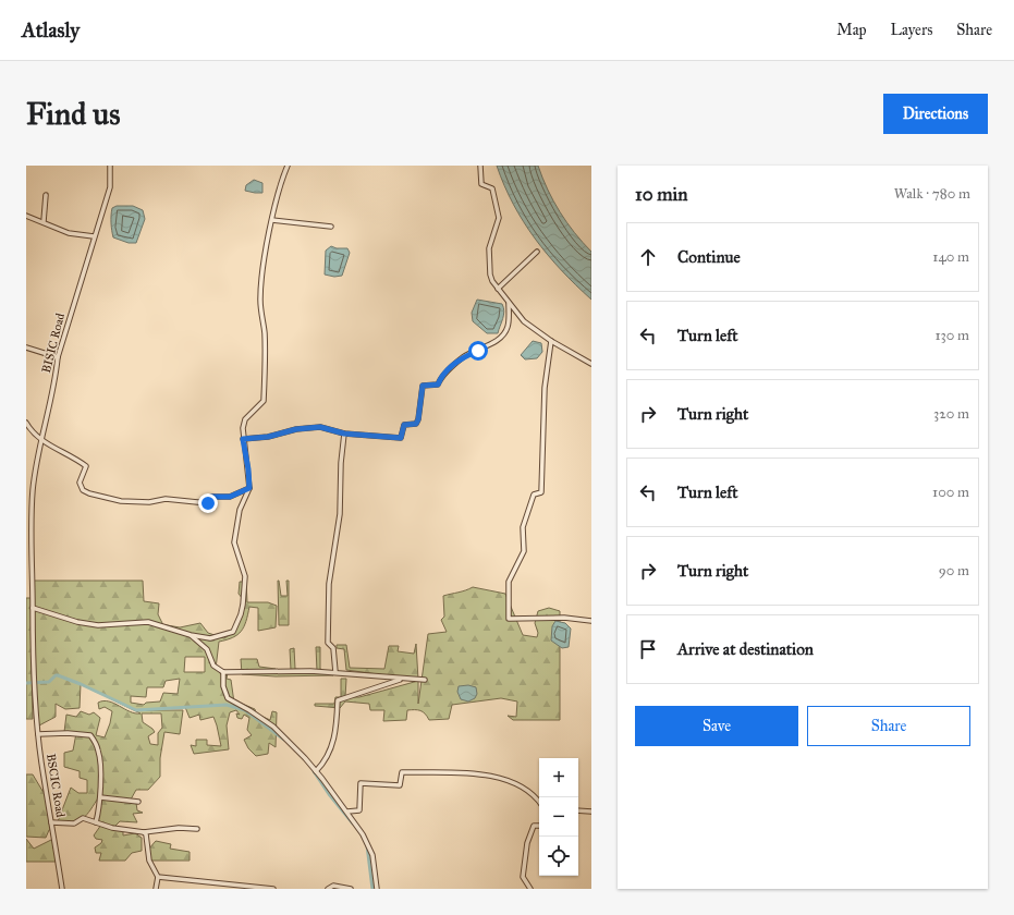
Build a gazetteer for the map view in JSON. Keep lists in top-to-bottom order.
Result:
{
  "streets": {
    "street": ["BISIC Road", "BSCIC Road"]
  },
  "crossings": [
    ["BISIC Road", "BSCIC Road"]
  ],
  "page": {
    "header": "Atlasly",
    "nav": ["Map", "Layers", "Share"],
    "buttons": [
      "Directions",
      ["Save", "Share"]
    ],
    "title": "Find us",
    "heading": ["10 min", "Walk · 780 m"],
    "list": [
      ["Continue", "140 m"],
      ["Turn left", "130 m"],
      ["Turn right", "320 m"],
      ["Turn left", "100 m"],
      ["Turn right", "90 m"],
      "Arrive at destination"
    ],
    "map_buttons": ["+", "−"]
  }
}
